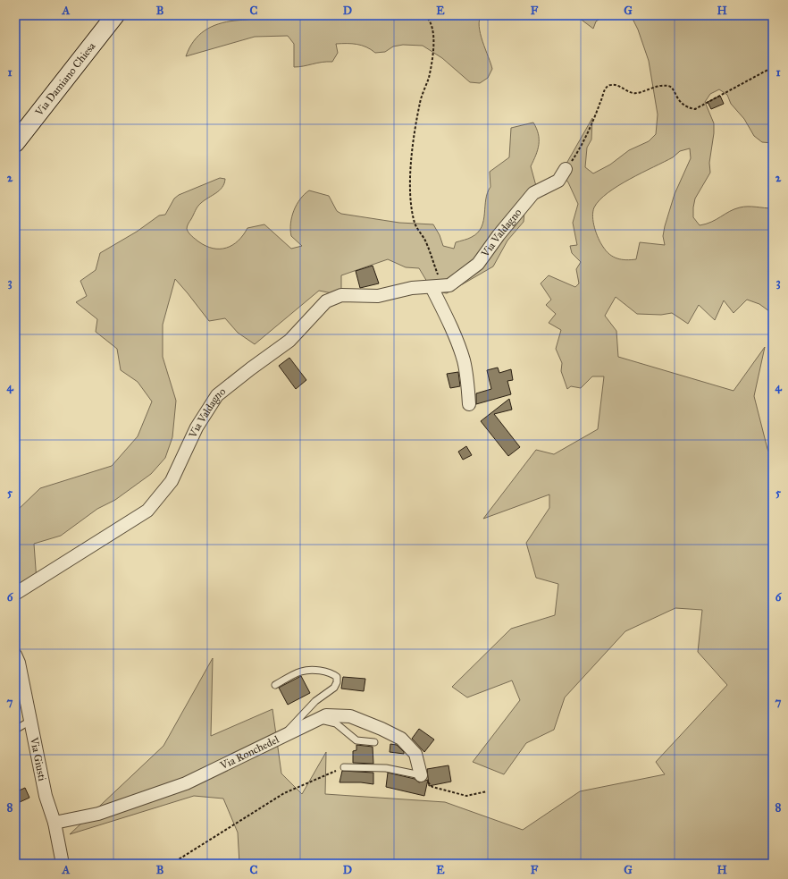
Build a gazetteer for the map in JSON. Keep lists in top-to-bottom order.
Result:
{
  "streets": {
    "street": [
      "Via Damiano Chiesa",
      "Via Valdagno",
      "Via Ronchedel",
      "Via Giusti"
    ]
  },
  "crossings": [
    ["Via Ronchedel", "Via Giusti"]
  ],
  "grid": {
    "columns": [
      "A",
      "B",
      "C",
      "D",
      "E",
      "F",
      "G",
      "H"
    ],
    "rows": [
      "1",
      "2",
      "3",
      "4",
      "5",
      "6",
      "7",
      "8"
    ]
  }
}
